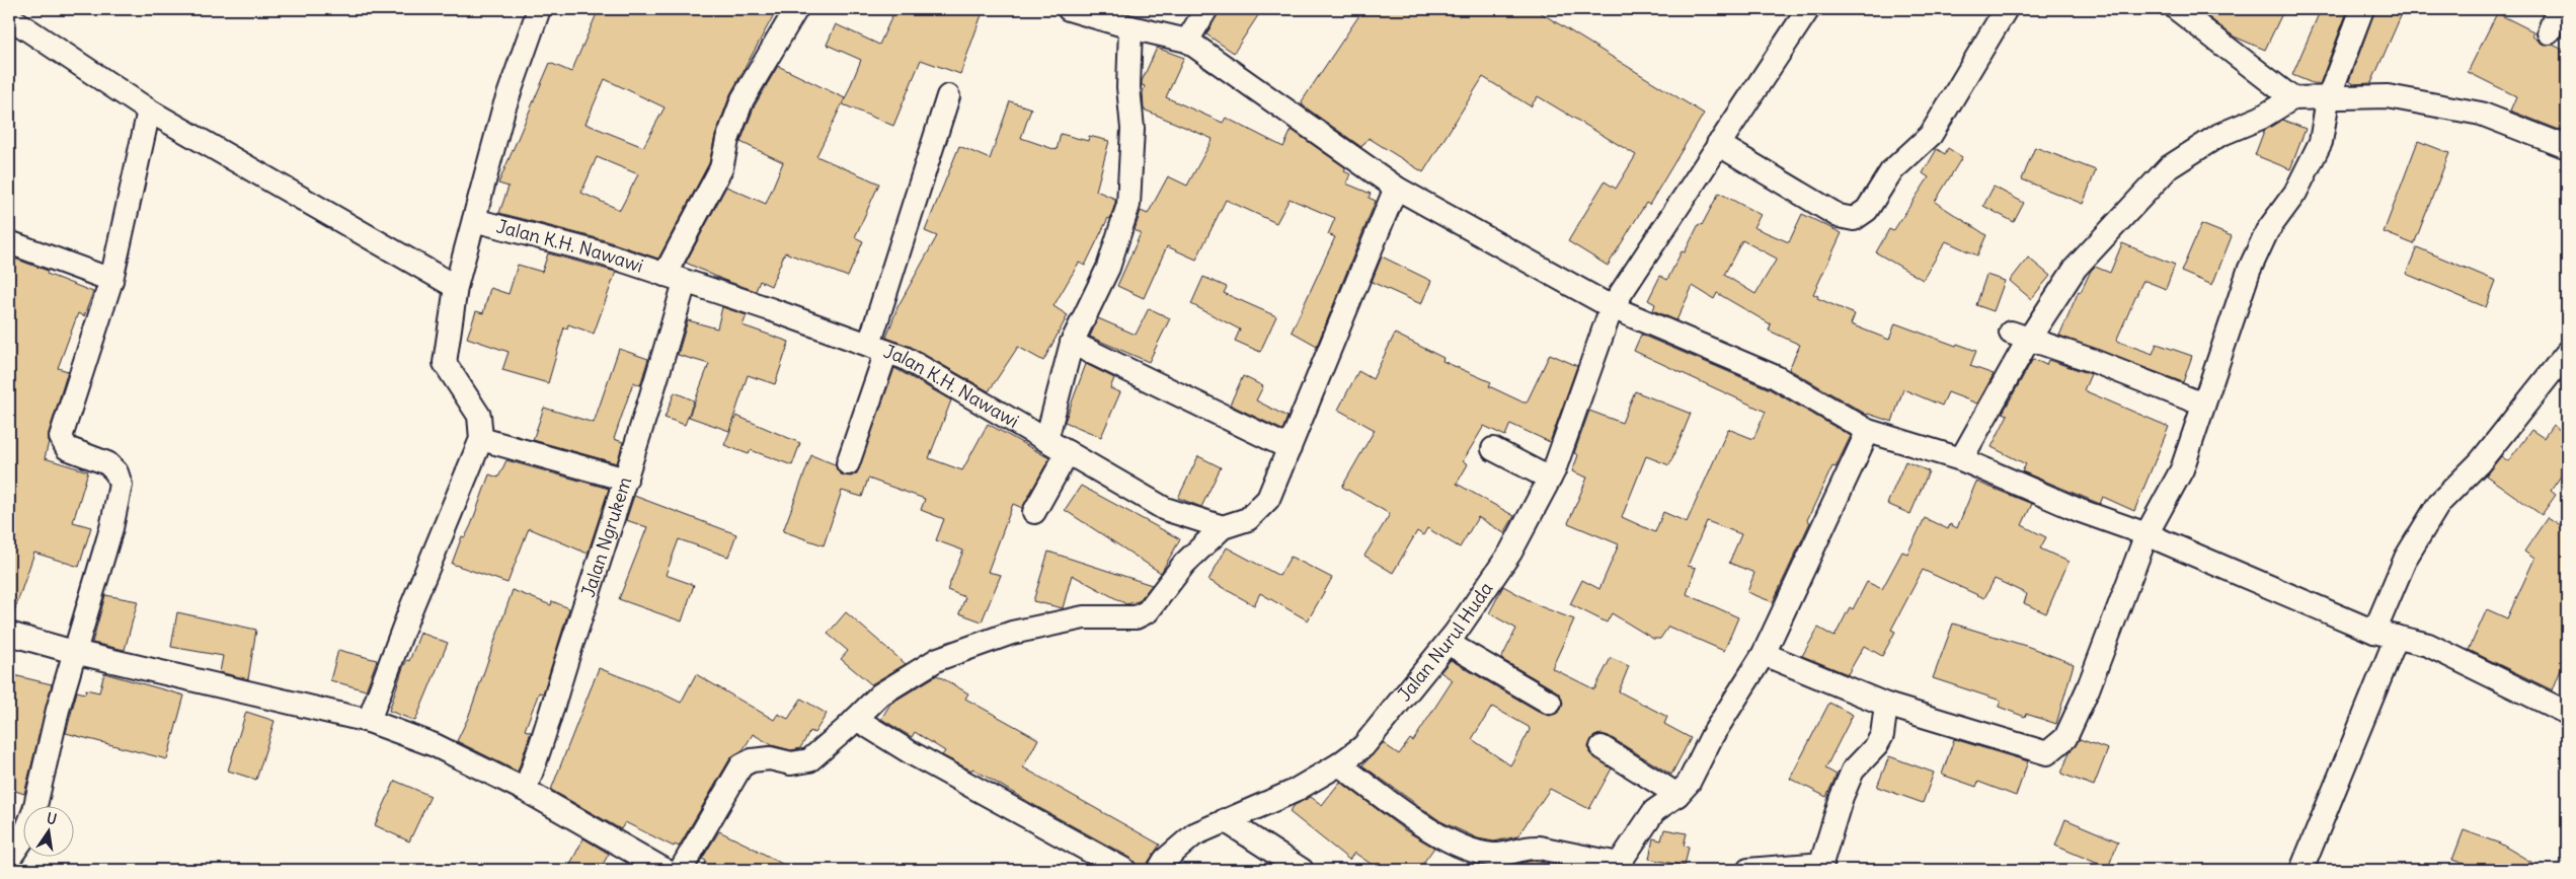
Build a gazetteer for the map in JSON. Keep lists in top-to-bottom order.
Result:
{
  "streets": {
    "street": ["Jalan K.H. Nawawi", "Jalan Ngrukem", "Jalan Nurul Huda"]
  },
  "crossings": [
    ["Jalan K.H. Nawawi", "Jalan Ngrukem"]
  ],
  "north": "top"
}
